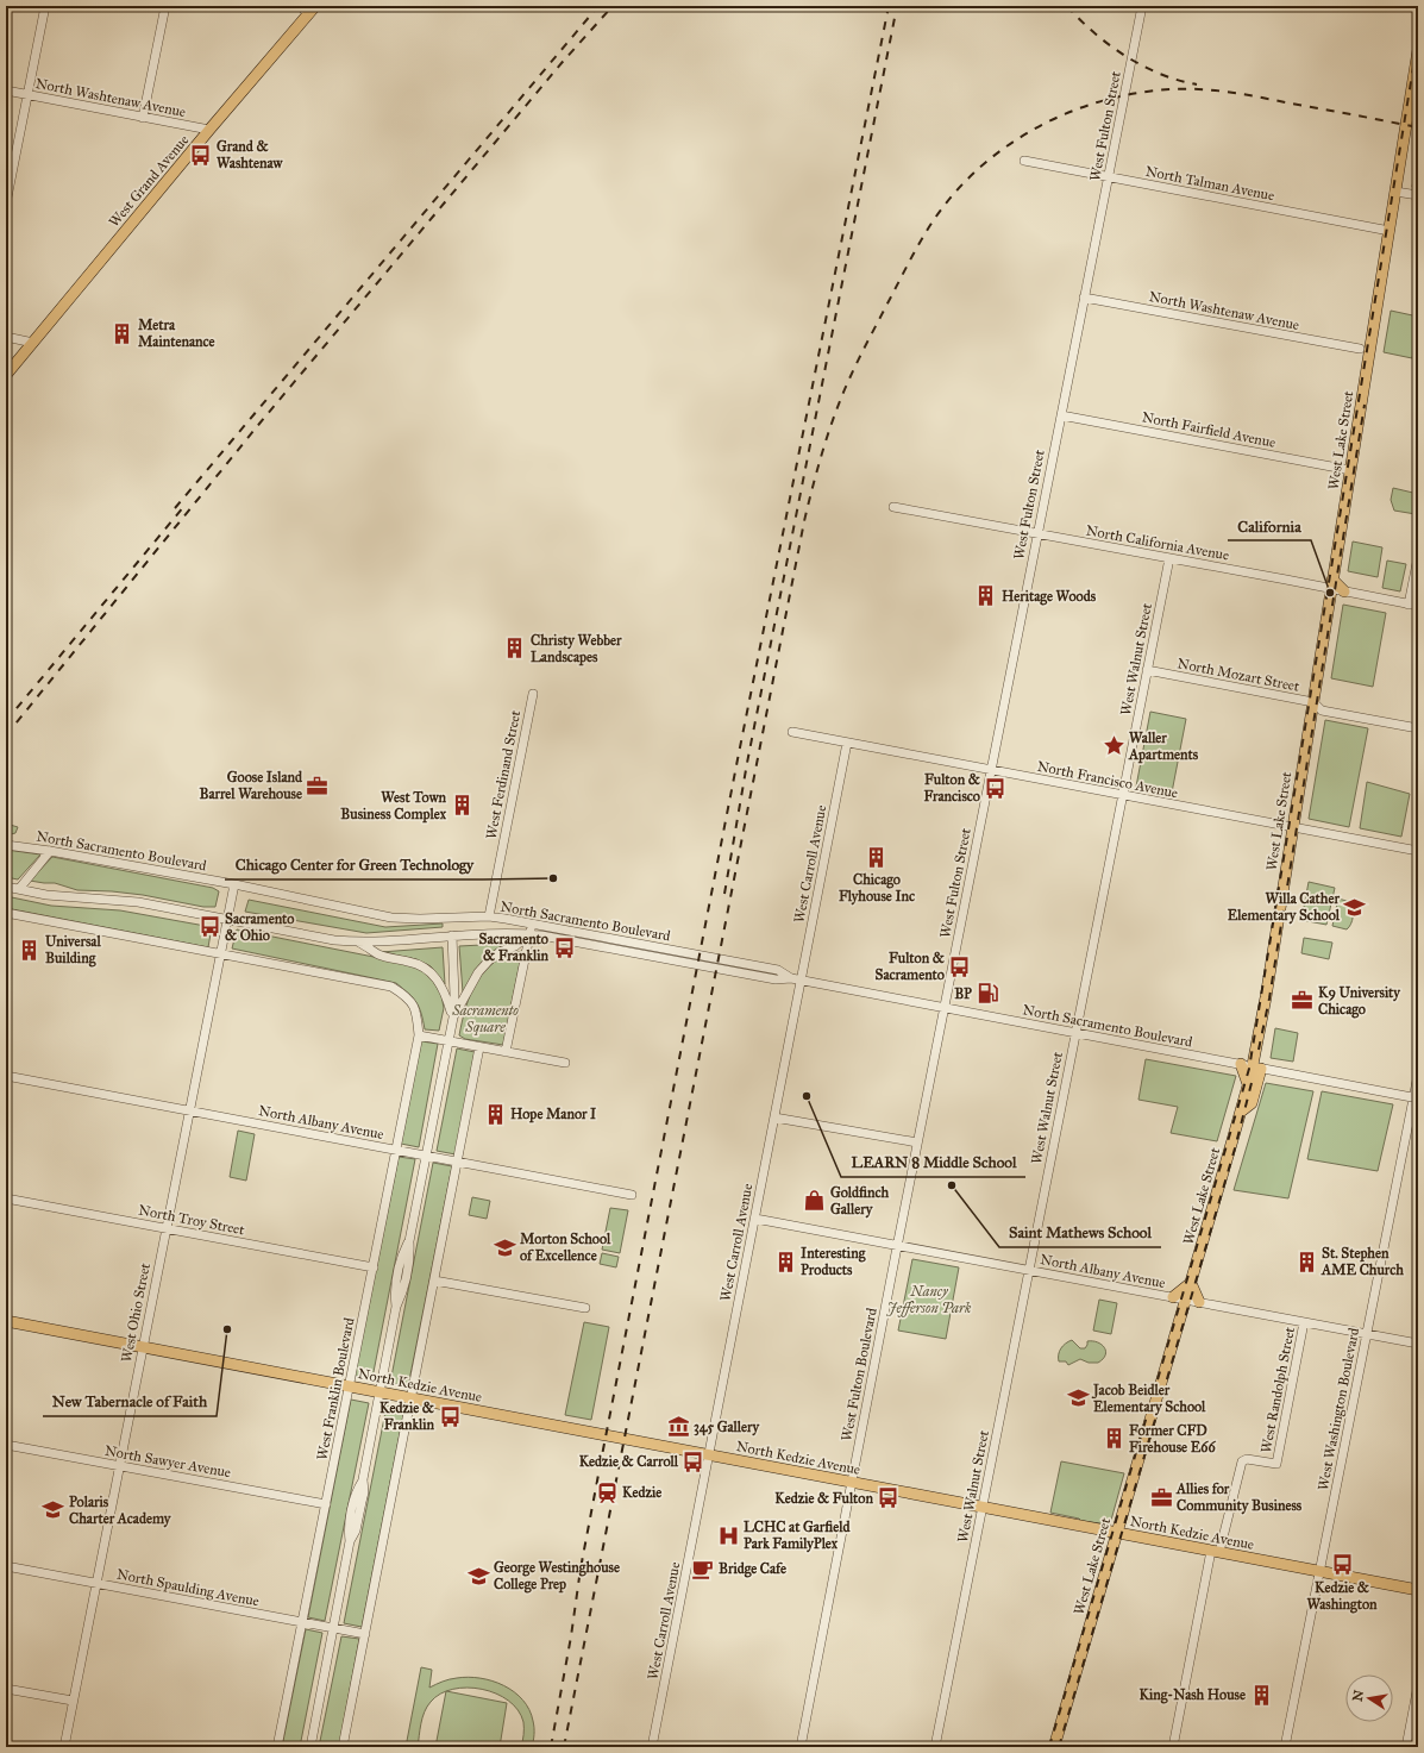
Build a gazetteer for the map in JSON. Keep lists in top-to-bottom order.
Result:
{
  "streets": {
    "main road": ["West Grand Avenue", "West Lake Street", "North Kedzie Avenue"],
    "street": [
      "North Washtenaw Avenue",
      "West Fulton Street",
      "North Talman Avenue",
      "North Fairfield Avenue",
      "North California Avenue",
      "West Walnut Street",
      "North Mozart Street",
      "West Ferdinand Street",
      "North Francisco Avenue",
      "North Sacramento Boulevard",
      "West Carroll Avenue",
      "North Albany Avenue",
      "North Troy Street",
      "West Ohio Street",
      "West Fulton Boulevard",
      "West Franklin Boulevard",
      "West Randolph Street",
      "West Washington Boulevard",
      "North Sawyer Avenue",
      "North Spaulding Avenue"
    ]
  },
  "crossings": [
    ["North Washtenaw Avenue", "West Fulton Street"],
    ["North Washtenaw Avenue", "West Grand Avenue"],
    ["North Washtenaw Avenue", "West Lake Street"],
    ["West Fulton Street", "North Talman Avenue"],
    ["West Fulton Street", "North Fairfield Avenue"],
    ["West Fulton Street", "North California Avenue"],
    ["West Fulton Street", "North Francisco Avenue"],
    ["West Fulton Street", "North Sacramento Boulevard"],
    ["West Fulton Street", "West Fulton Boulevard"],
    ["North Talman Avenue", "West Lake Street"],
    ["North Fairfield Avenue", "West Lake Street"],
    ["West Lake Street", "North California Avenue"],
    ["West Lake Street", "North Mozart Street"],
    ["West Lake Street", "North Francisco Avenue"],
    ["West Lake Street", "North Sacramento Boulevard"],
    ["West Lake Street", "North Albany Avenue"],
    ["West Lake Street", "North Kedzie Avenue"],
    ["North California Avenue", "West Walnut Street"],
    ["West Walnut Street", "North Mozart Street"],
    ["West Walnut Street", "North Francisco Avenue"],
    ["West Walnut Street", "North Sacramento Boulevard"],
    ["West Walnut Street", "North Albany Avenue"],
    ["West Walnut Street", "North Kedzie Avenue"],
    ["West Ferdinand Street", "North Sacramento Boulevard"],
    ["North Francisco Avenue", "West Carroll Avenue"],
    ["North Sacramento Boulevard", "West Carroll Avenue"],
    ["North Sacramento Boulevard", "West Ohio Street"],
    ["North Sacramento Boulevard", "West Fulton Boulevard"],
    ["North Sacramento Boulevard", "West Washington Boulevard"],
    ["West Carroll Avenue", "North Albany Avenue"],
    ["West Carroll Avenue", "North Kedzie Avenue"],
    ["North Albany Avenue", "West Ohio Street"],
    ["North Albany Avenue", "West Fulton Boulevard"],
    ["North Albany Avenue", "West Franklin Boulevard"],
    ["North Albany Avenue", "West Randolph Street"],
    ["North Albany Avenue", "West Washington Boulevard"],
    ["North Troy Street", "West Ohio Street"],
    ["North Troy Street", "West Franklin Boulevard"],
    ["West Ohio Street", "North Kedzie Avenue"],
    ["West Ohio Street", "North Sawyer Avenue"],
    ["West Ohio Street", "North Spaulding Avenue"],
    ["West Fulton Boulevard", "North Kedzie Avenue"],
    ["North Kedzie Avenue", "West Franklin Boulevard"],
    ["North Kedzie Avenue", "West Randolph Street"],
    ["North Kedzie Avenue", "West Washington Boulevard"],
    ["West Franklin Boulevard", "North Sawyer Avenue"],
    ["West Franklin Boulevard", "North Spaulding Avenue"]
  ],
  "parks": ["Sacramento Square", "Nancy Jefferson Park"],
  "places": {
    "bus stop": [
      "Grand & Washtenaw",
      "Fulton & Francisco",
      "Sacramento & Ohio",
      "Sacramento & Franklin",
      "Fulton & Sacramento",
      "Kedzie & Franklin",
      "Kedzie & Carroll",
      "Kedzie & Fulton",
      "Kedzie & Washington"
    ],
    "building": [
      "Metra Maintenance",
      "Heritage Woods",
      "Christy Webber Landscapes",
      "West Town Business Complex",
      "Chicago Flyhouse Inc",
      "Universal Building",
      "Hope Manor I",
      "Interesting Products",
      "St. Stephen AME Church",
      "Former CFD Firehouse E66",
      "King-Nash House"
    ],
    "other": [
      "California",
      "Chicago Center for Green Technology",
      "LEARN 8 Middle School",
      "Saint Mathews School",
      "New Tabernacle of Faith"
    ],
    "place": ["Waller Apartments"],
    "office": ["Goose Island Barrel Warehouse", "K9 University Chicago", "Allies for Community Business"],
    "school or university": [
      "Willa Cather Elementary School",
      "Morton School of Excellence",
      "Jacob Beidler Elementary School",
      "Polaris Charter Academy",
      "George Westinghouse College Prep"
    ],
    "fuel station": ["BP"],
    "shop": ["Goldfinch Gallery"],
    "museum": ["345 Gallery"],
    "station": ["Kedzie"],
    "hospital": ["LCHC at Garfield Park FamilyPlex"],
    "cafe": ["Bridge Cafe"]
  },
  "north": "left"
}
